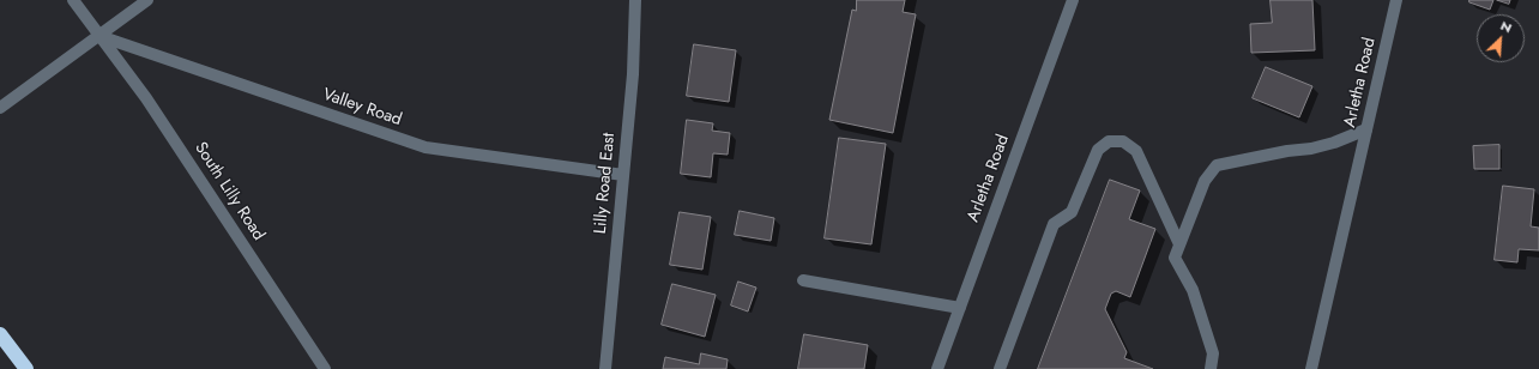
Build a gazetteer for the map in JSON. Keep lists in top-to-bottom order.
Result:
{
  "streets": {
    "street": [
      "Arletha Road",
      "Valley Road",
      "Lilly Road East",
      "South Lilly Road"
    ]
  },
  "crossings": [
    ["Valley Road", "Lilly Road East"],
    ["Valley Road", "South Lilly Road"]
  ],
  "north": "top right"
}
